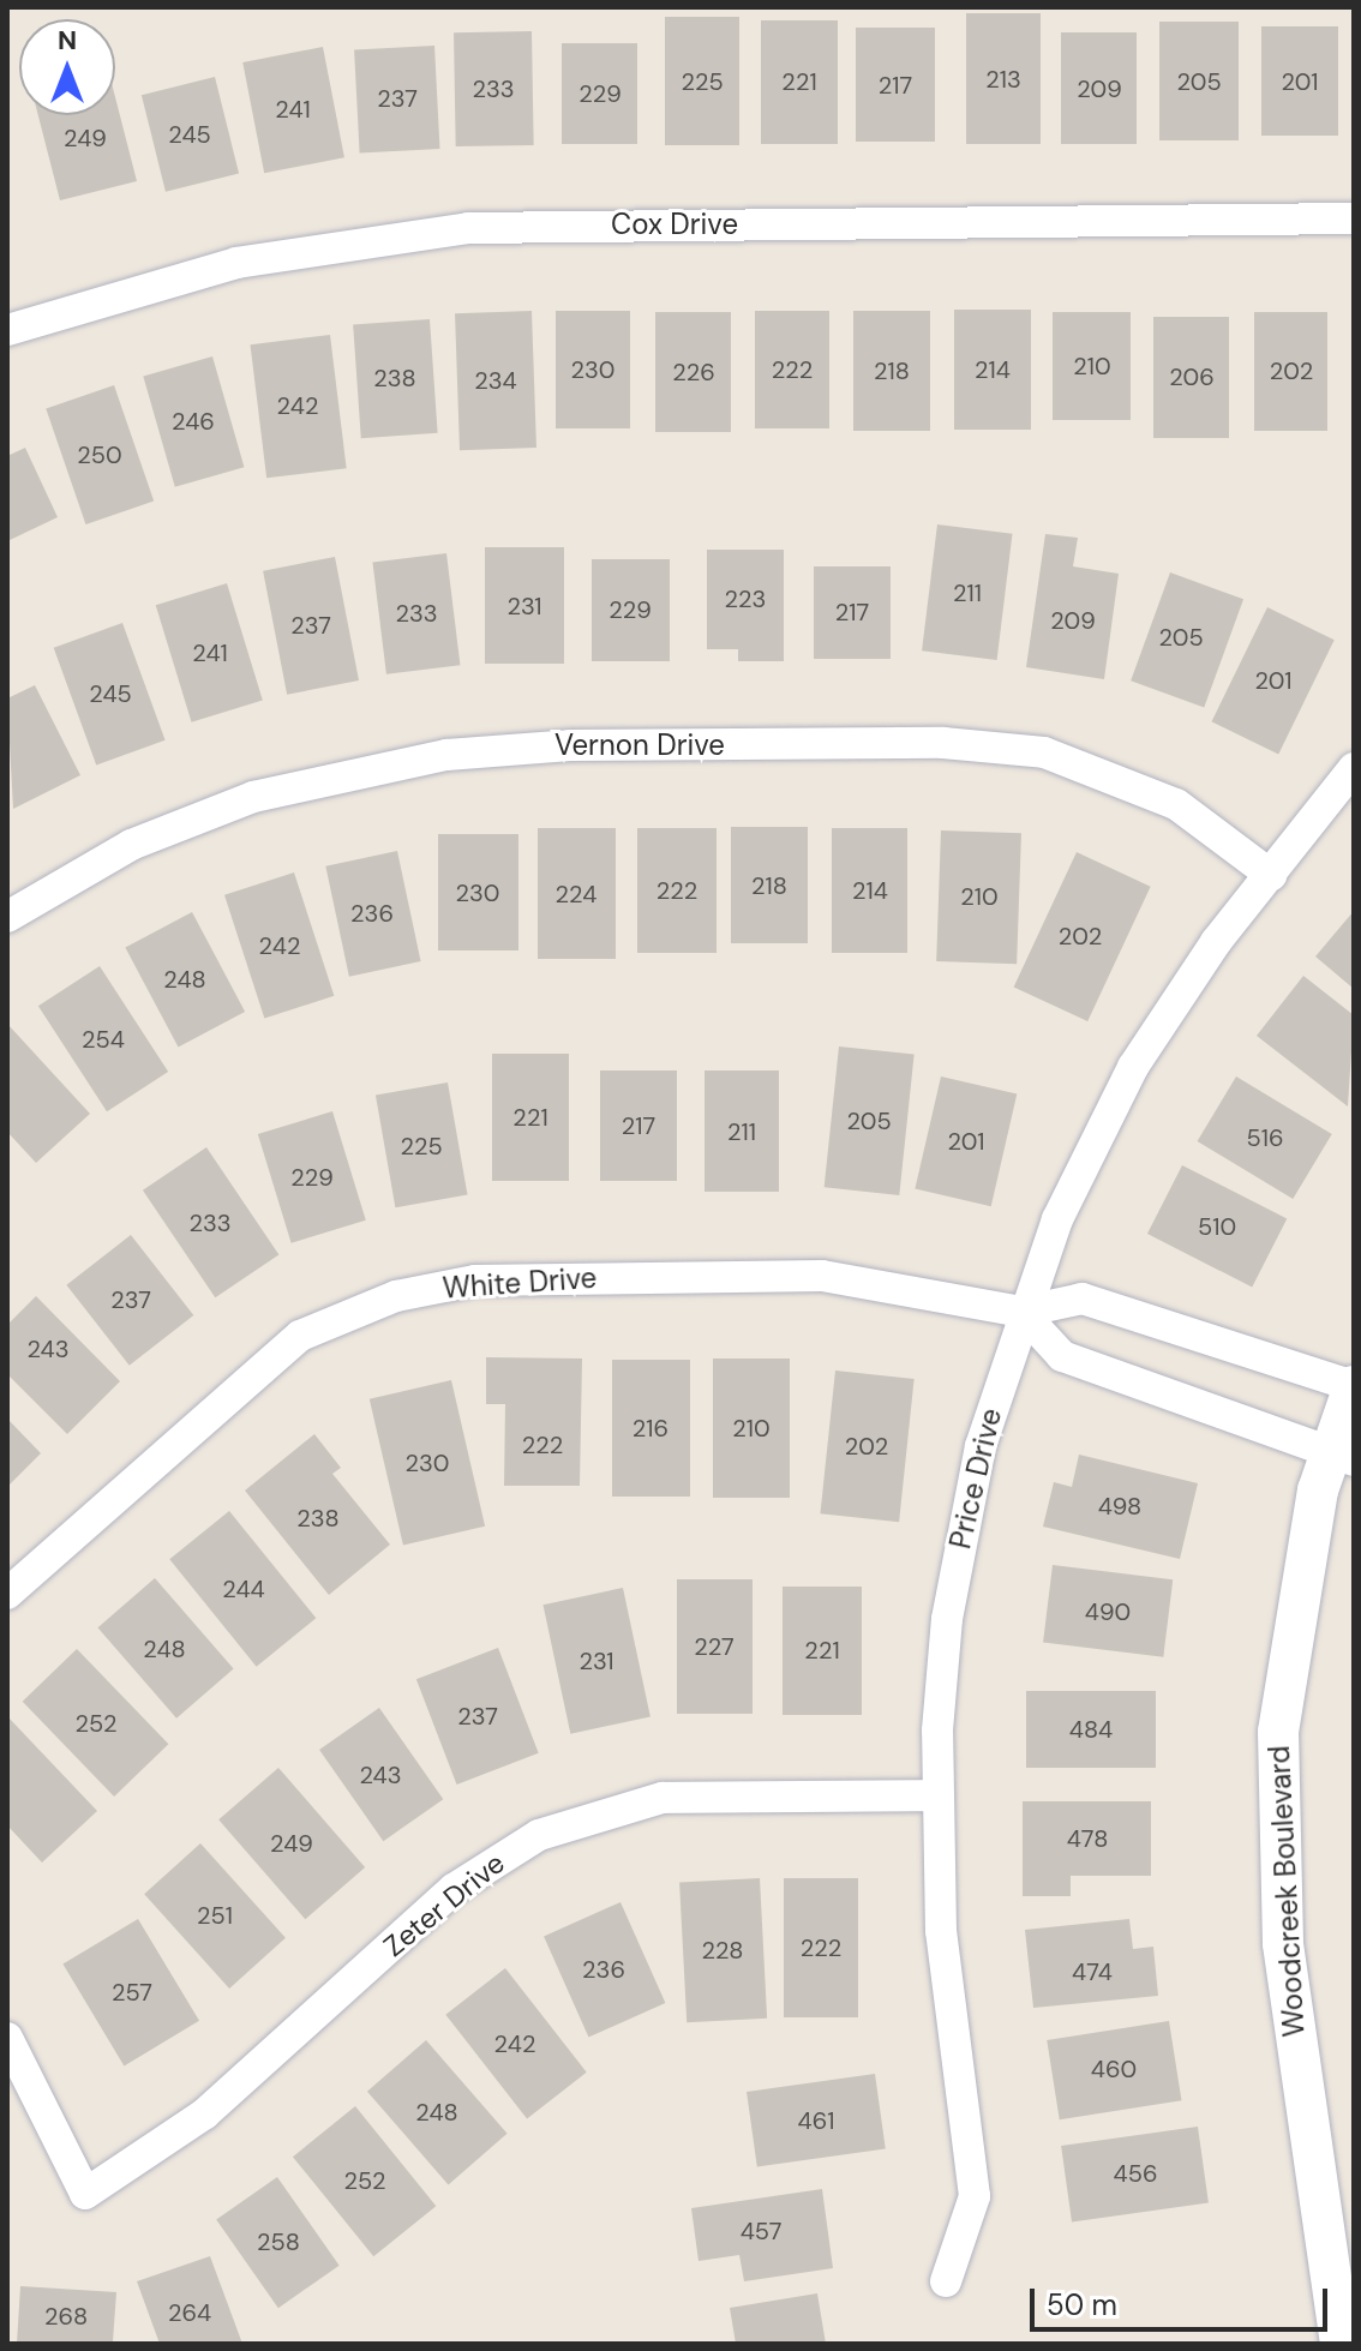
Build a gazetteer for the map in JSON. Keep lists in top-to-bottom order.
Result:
{
  "streets": {
    "street": [
      "Cox Drive",
      "Vernon Drive",
      "White Drive",
      "Price Drive",
      "Woodcreek Boulevard",
      "Zeter Drive"
    ]
  },
  "crossings": [
    ["Vernon Drive", "Price Drive"],
    ["White Drive", "Price Drive"],
    ["White Drive", "Woodcreek Boulevard"],
    ["Price Drive", "Zeter Drive"]
  ],
  "house_numbers": [
    "213",
    "225",
    "221",
    "205",
    "201",
    "217",
    "233",
    "209",
    "229",
    "237",
    "241",
    "245",
    "249",
    "210",
    "230",
    "222",
    "214",
    "218",
    "202",
    "226",
    "206",
    "238",
    "234",
    "242",
    "246",
    "250",
    "211",
    "223",
    "231",
    "229",
    "217",
    "233",
    "209",
    "237",
    "205",
    "241",
    "201",
    "245",
    "218",
    "222",
    "214",
    "230",
    "224",
    "210",
    "236",
    "202",
    "242",
    "248",
    "254",
    "221",
    "205",
    "217",
    "211",
    "516",
    "201",
    "225",
    "229",
    "233",
    "510",
    "237",
    "243",
    "216",
    "210",
    "222",
    "202",
    "230",
    "498",
    "238",
    "244",
    "490",
    "227",
    "248",
    "221",
    "231",
    "237",
    "252",
    "484",
    "243",
    "478",
    "249",
    "251",
    "222",
    "228",
    "236",
    "474",
    "257",
    "242",
    "460",
    "248",
    "461",
    "456",
    "252",
    "457",
    "258",
    "264",
    "268"
  ],
  "scale_bar": "50 m",
  "north": "top"
}
